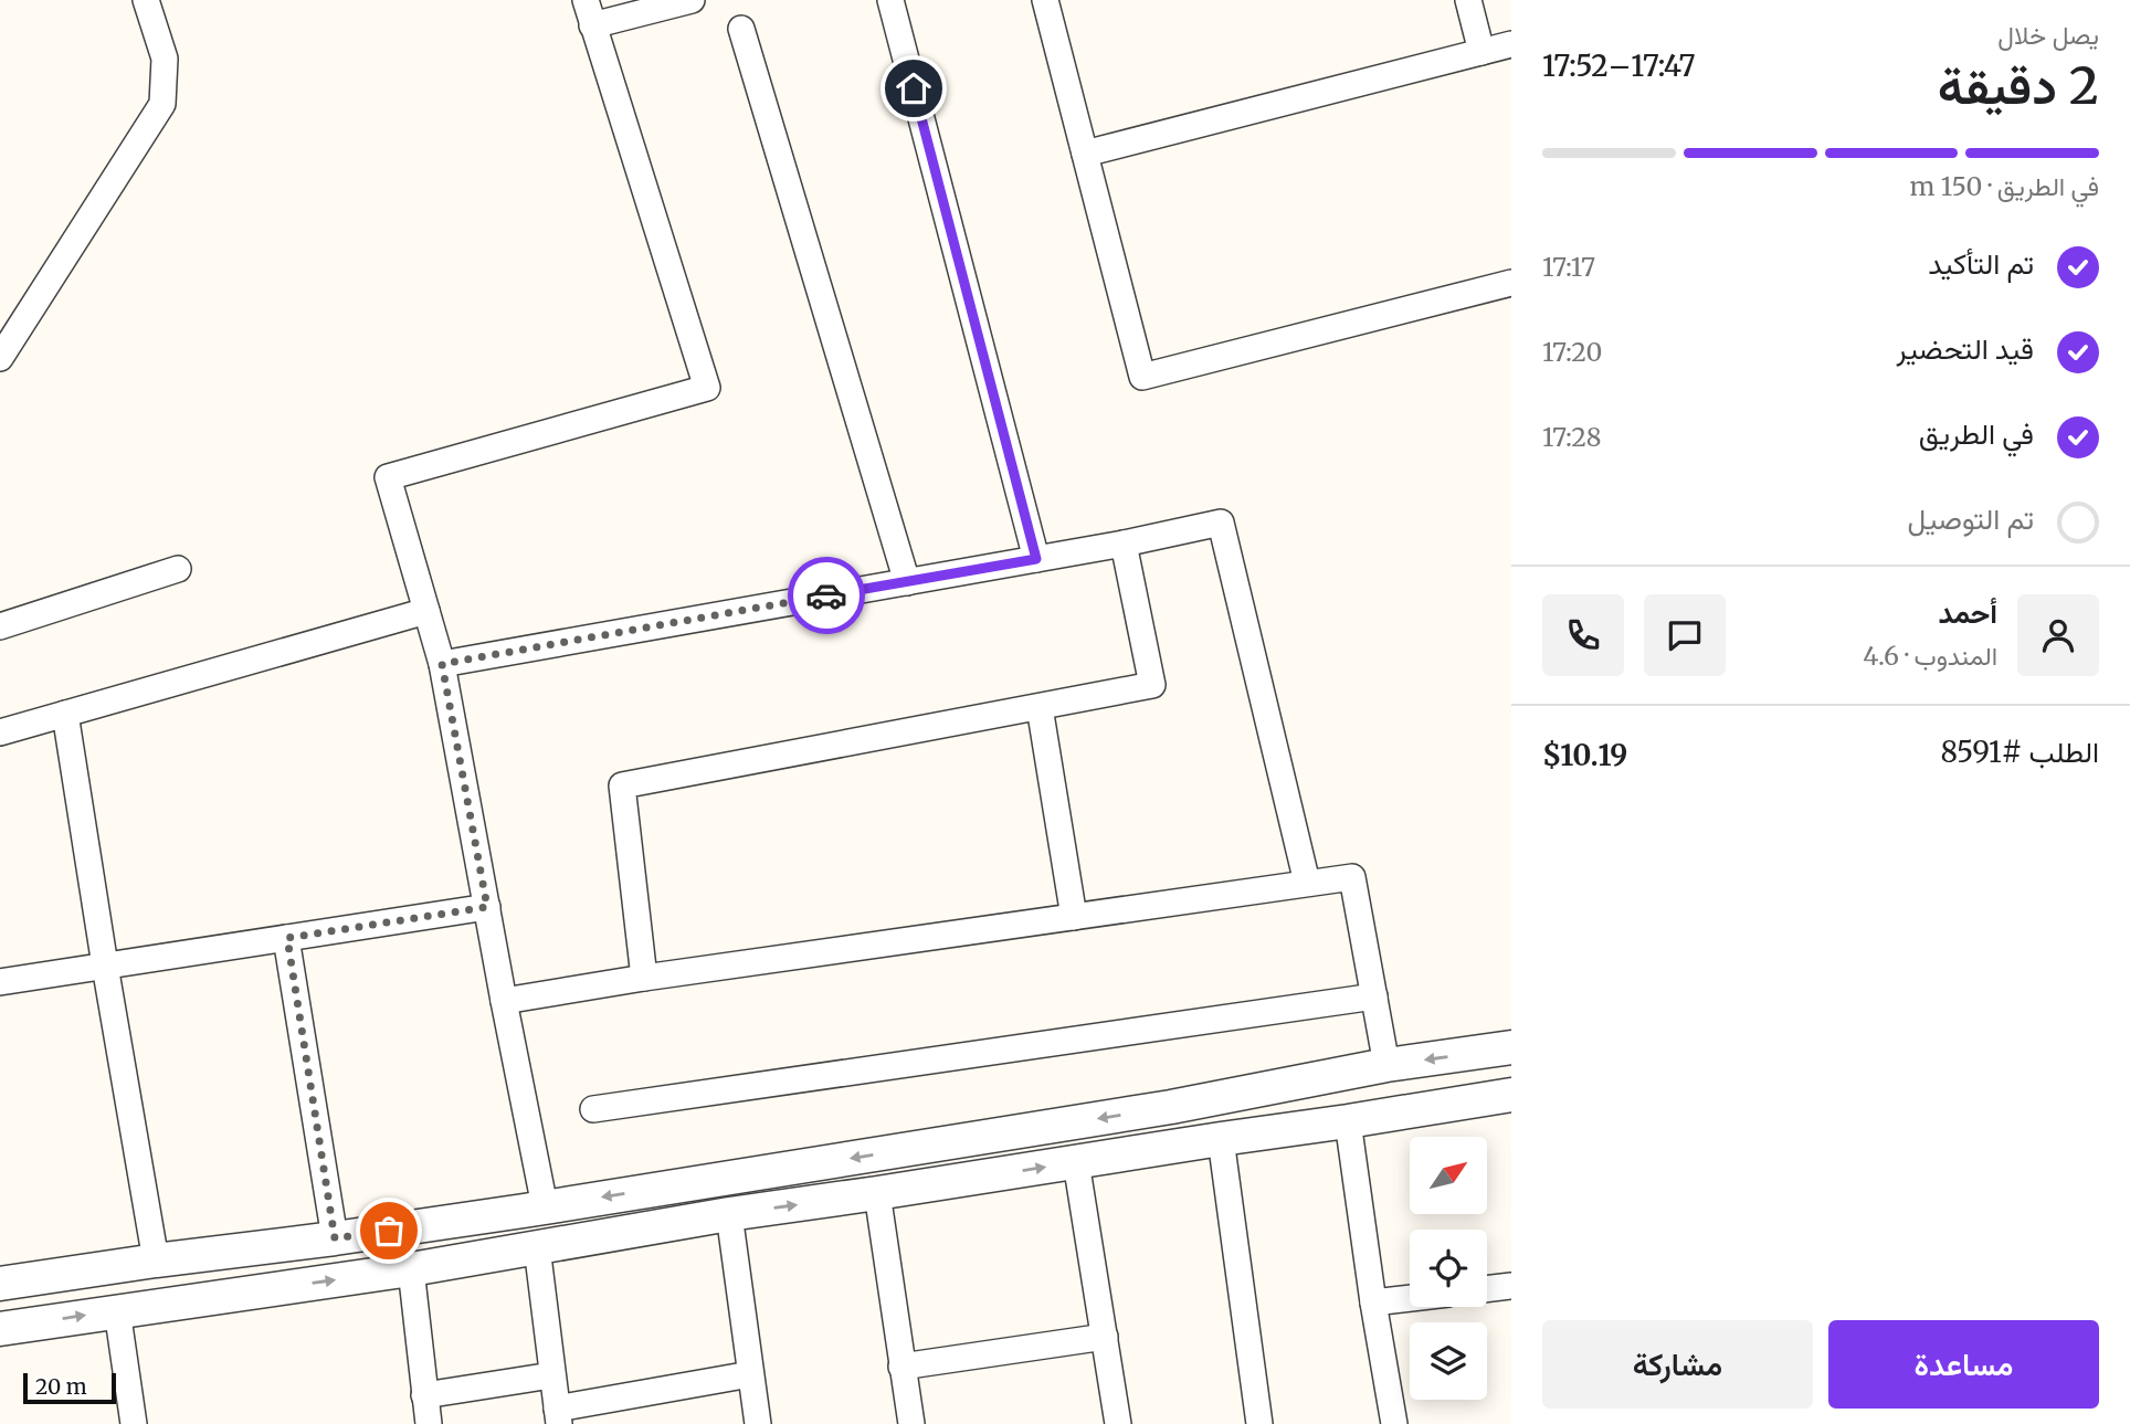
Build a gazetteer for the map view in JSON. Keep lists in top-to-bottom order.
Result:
{
  "scale_bar": "20 m",
  "north": "top right",
  "page": {
    "heading": ["2 دقيقة", "يصل خلال", "17:47–17:52"],
    "panel": [
      "أحمد",
      "المندوب · 4.6",
      "الطلب #8591",
      "$10.19"
    ],
    "bar": "في الطريق · 150 m",
    "list": [
      ["تم التأكيد", "17:17"],
      ["قيد التحضير", "17:20"],
      ["في الطريق", "17:28"],
      "تم التوصيل"
    ],
    "buttons": ["مساعدة", "مشاركة"],
    "scale": "20 m"
  }
}
